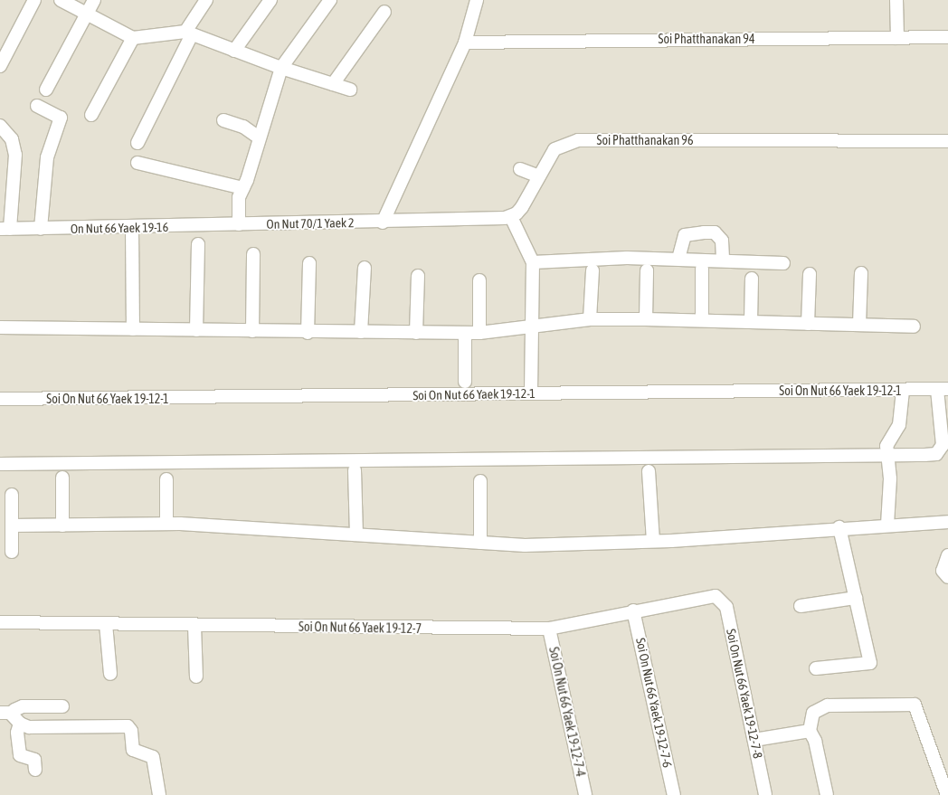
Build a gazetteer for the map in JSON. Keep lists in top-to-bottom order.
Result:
{
  "streets": {
    "street": [
      "Soi Phatthanakan 94",
      "Soi Phatthanakan 96",
      "On Nut 70/1 Yaek 2",
      "On Nut 66 Yaek 19-16",
      "Soi On Nut 66 Yaek 19-12-1",
      "Soi On Nut 66 Yaek 19-12-7",
      "Soi On Nut 66 Yaek 19-12-7-8",
      "Soi On Nut 66 Yaek 19-12-7-6",
      "Soi On Nut 66 Yaek 19-12-7-4"
    ]
  },
  "crossings": [
    ["On Nut 70/1 Yaek 2", "On Nut 66 Yaek 19-16"],
    ["Soi On Nut 66 Yaek 19-12-7", "Soi On Nut 66 Yaek 19-12-7-8"],
    ["Soi On Nut 66 Yaek 19-12-7", "Soi On Nut 66 Yaek 19-12-7-6"],
    ["Soi On Nut 66 Yaek 19-12-7", "Soi On Nut 66 Yaek 19-12-7-4"]
  ]
}
